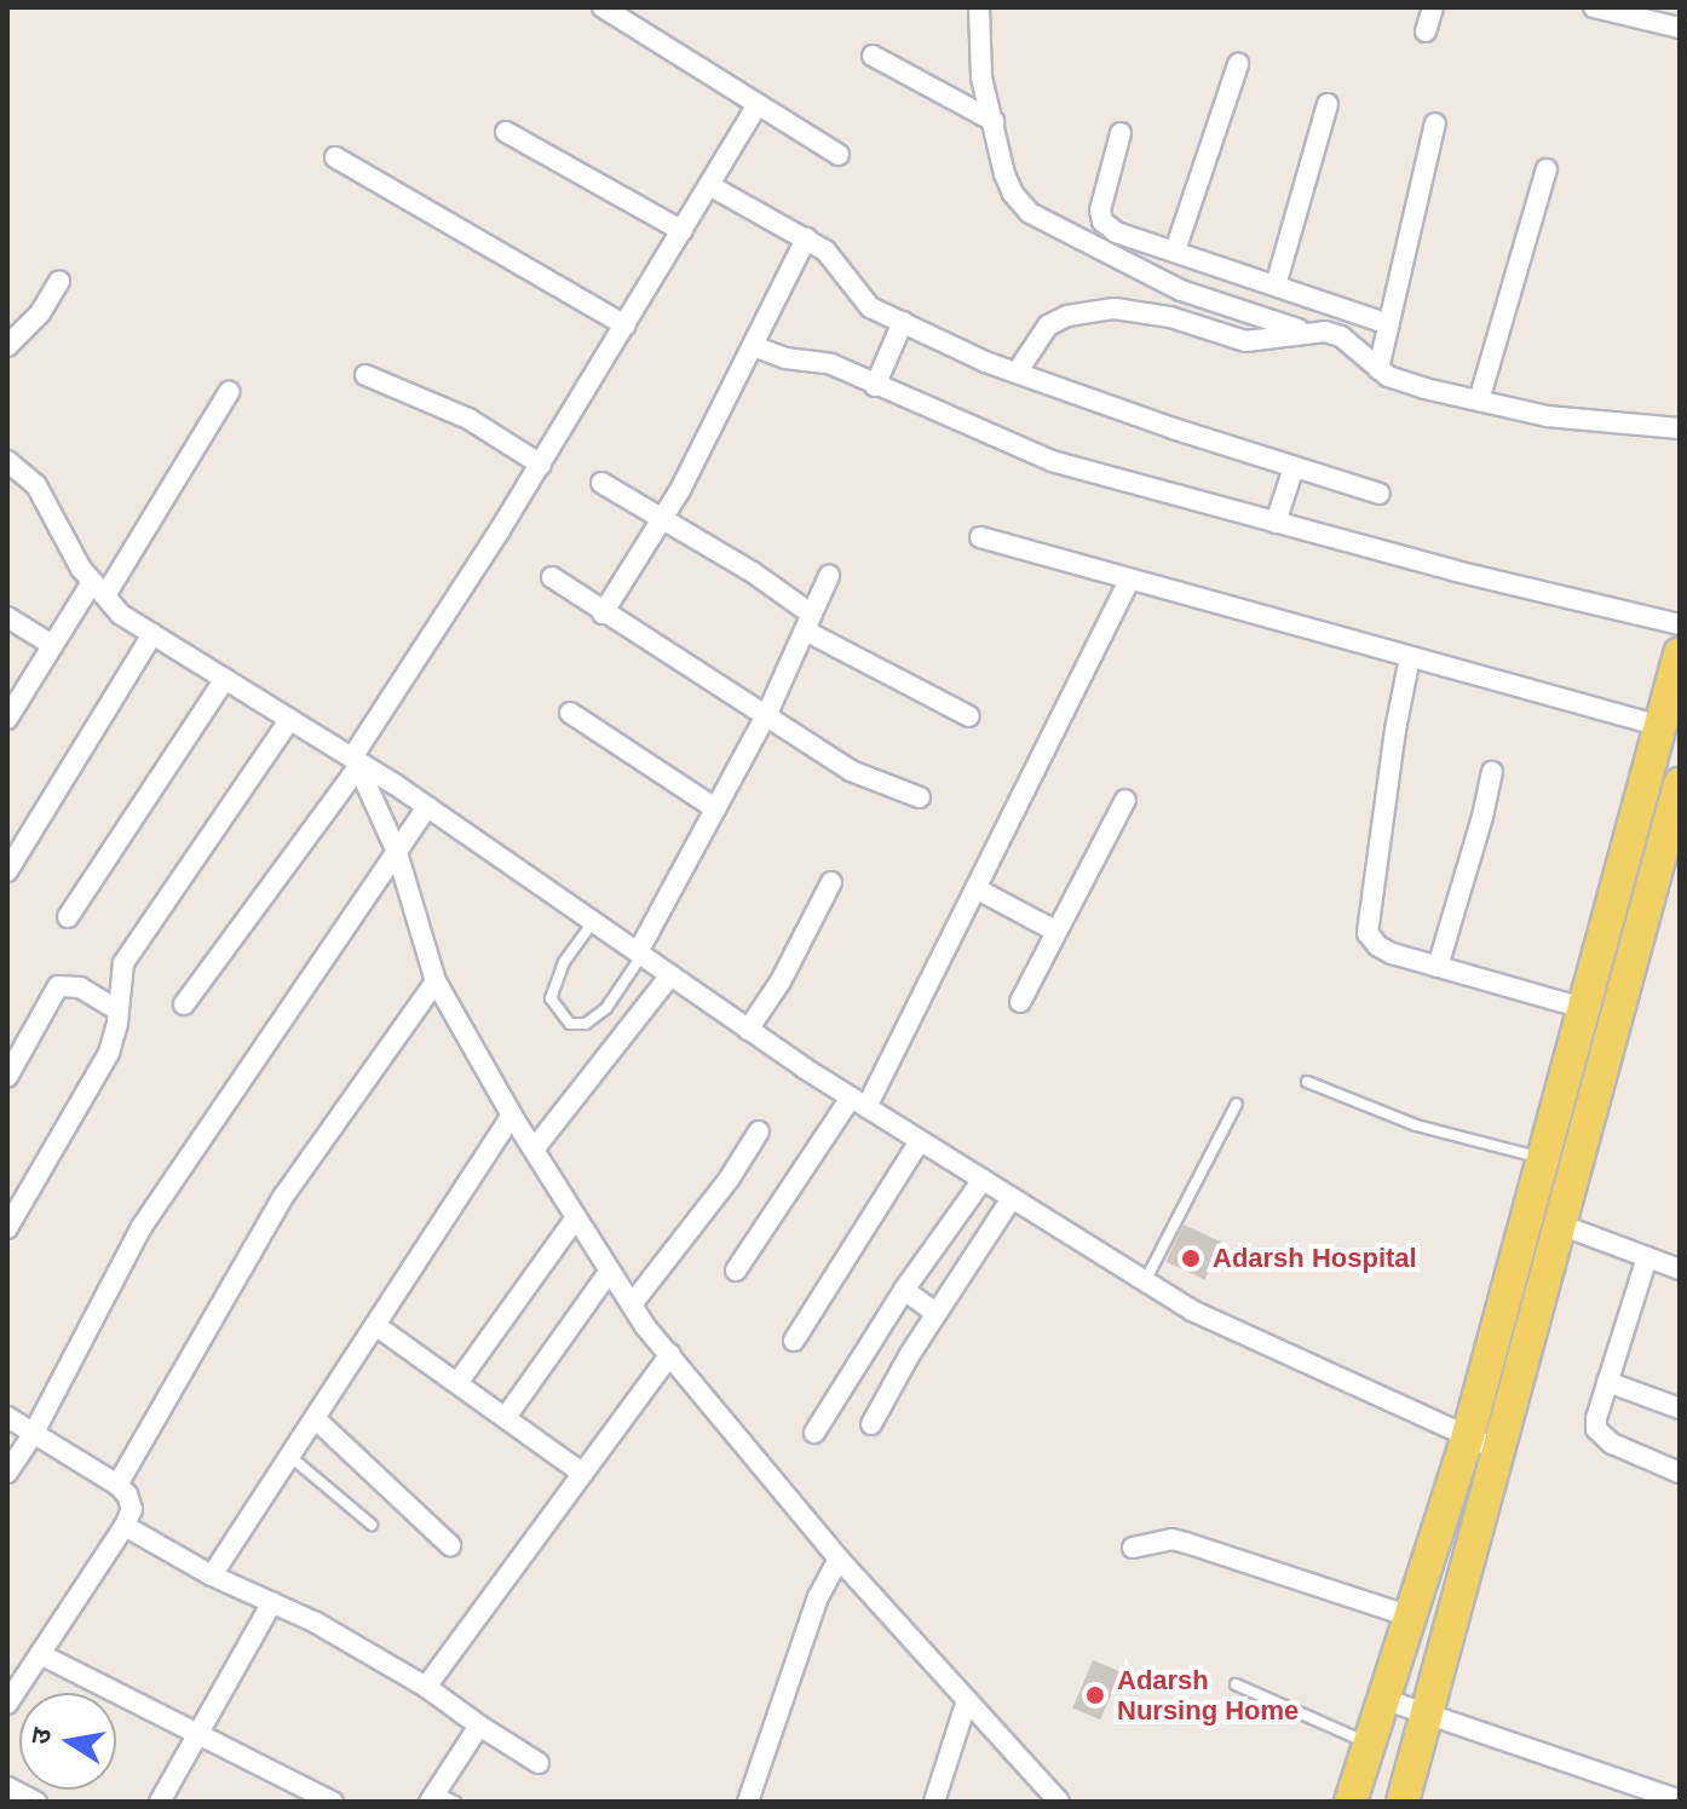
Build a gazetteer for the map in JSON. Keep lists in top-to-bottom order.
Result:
{
  "places": ["Adarsh Hospital", "Adarsh Nursing Home"],
  "north": "left"
}
